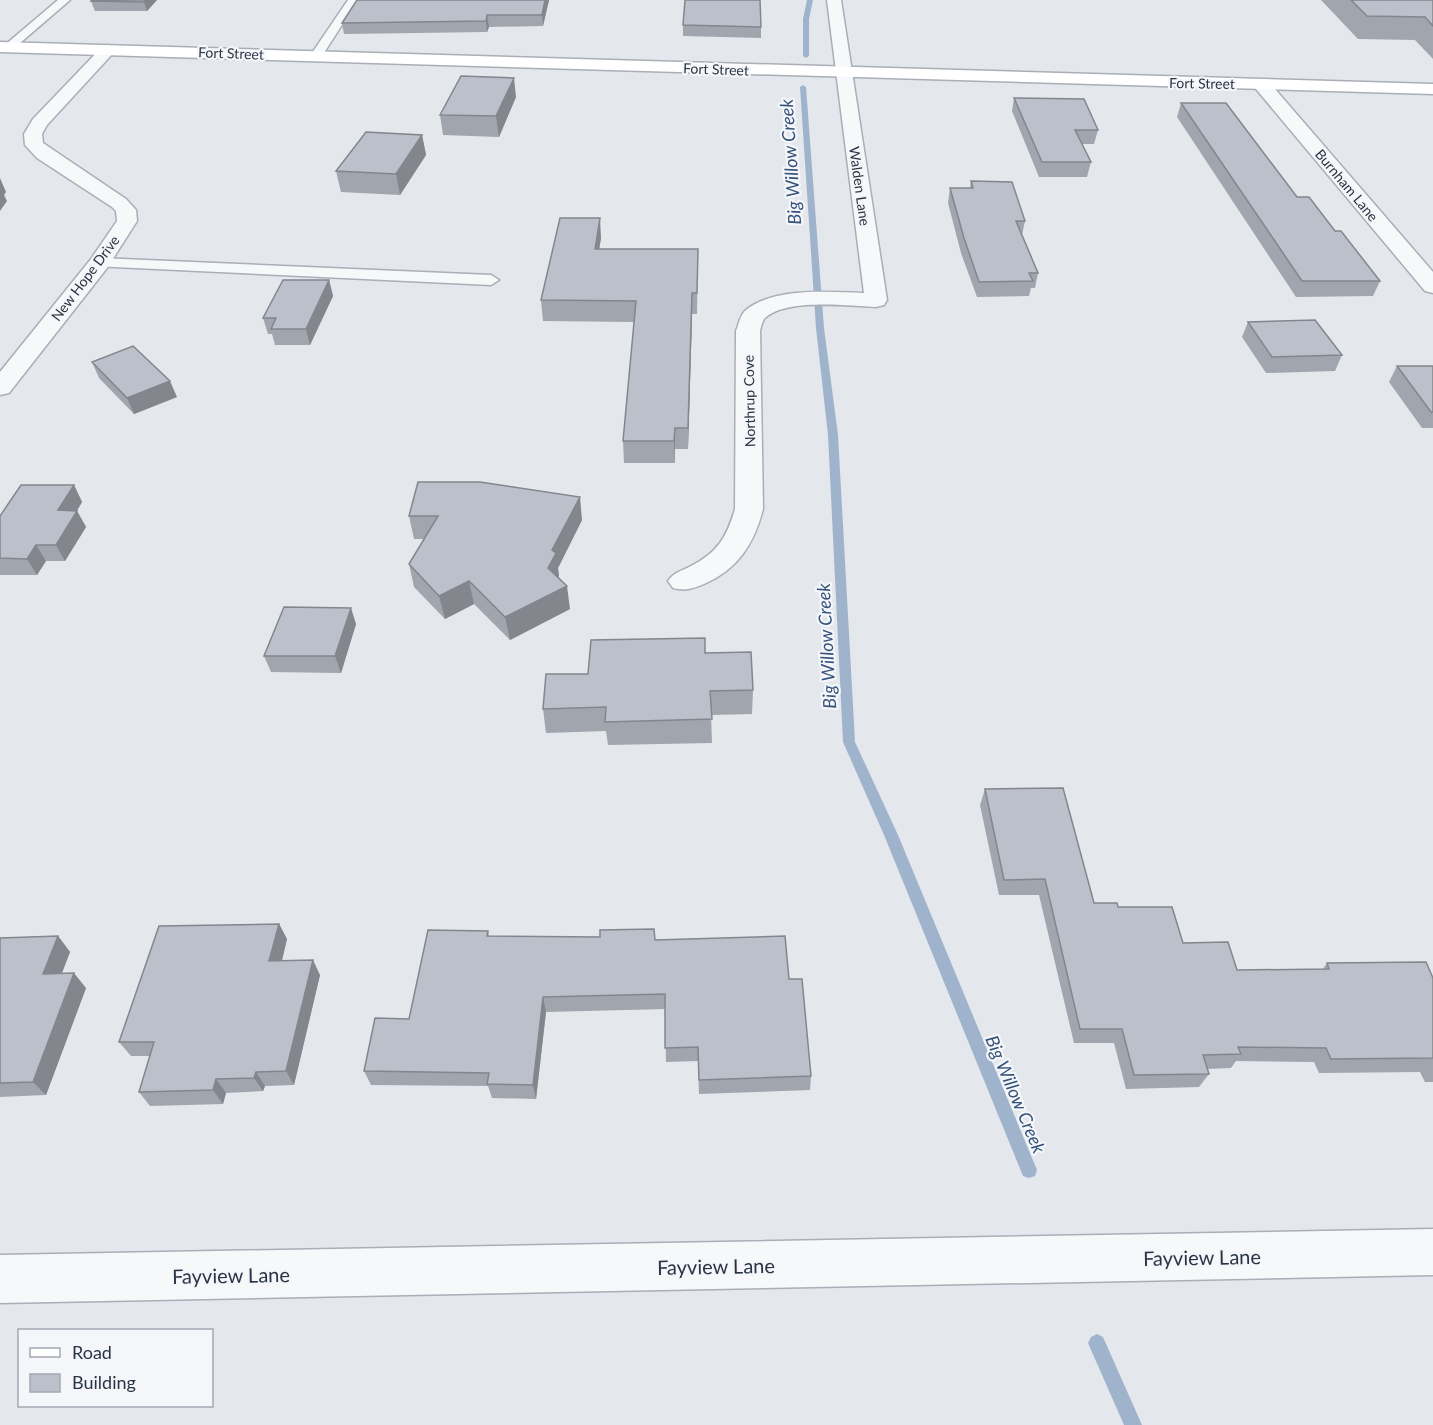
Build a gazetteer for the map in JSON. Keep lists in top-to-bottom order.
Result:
{
  "streets": {
    "street": [
      "Fort Street",
      "Burnham Lane",
      "Walden Lane",
      "New Hope Drive",
      "Northrup Cove",
      "Fayview Lane"
    ]
  },
  "crossings": [
    ["Fort Street", "Burnham Lane"],
    ["Fort Street", "Walden Lane"],
    ["Fort Street", "New Hope Drive"],
    ["Walden Lane", "Northrup Cove"]
  ],
  "water": ["Big Willow Creek"],
  "legend": ["Road", "Building"]
}
